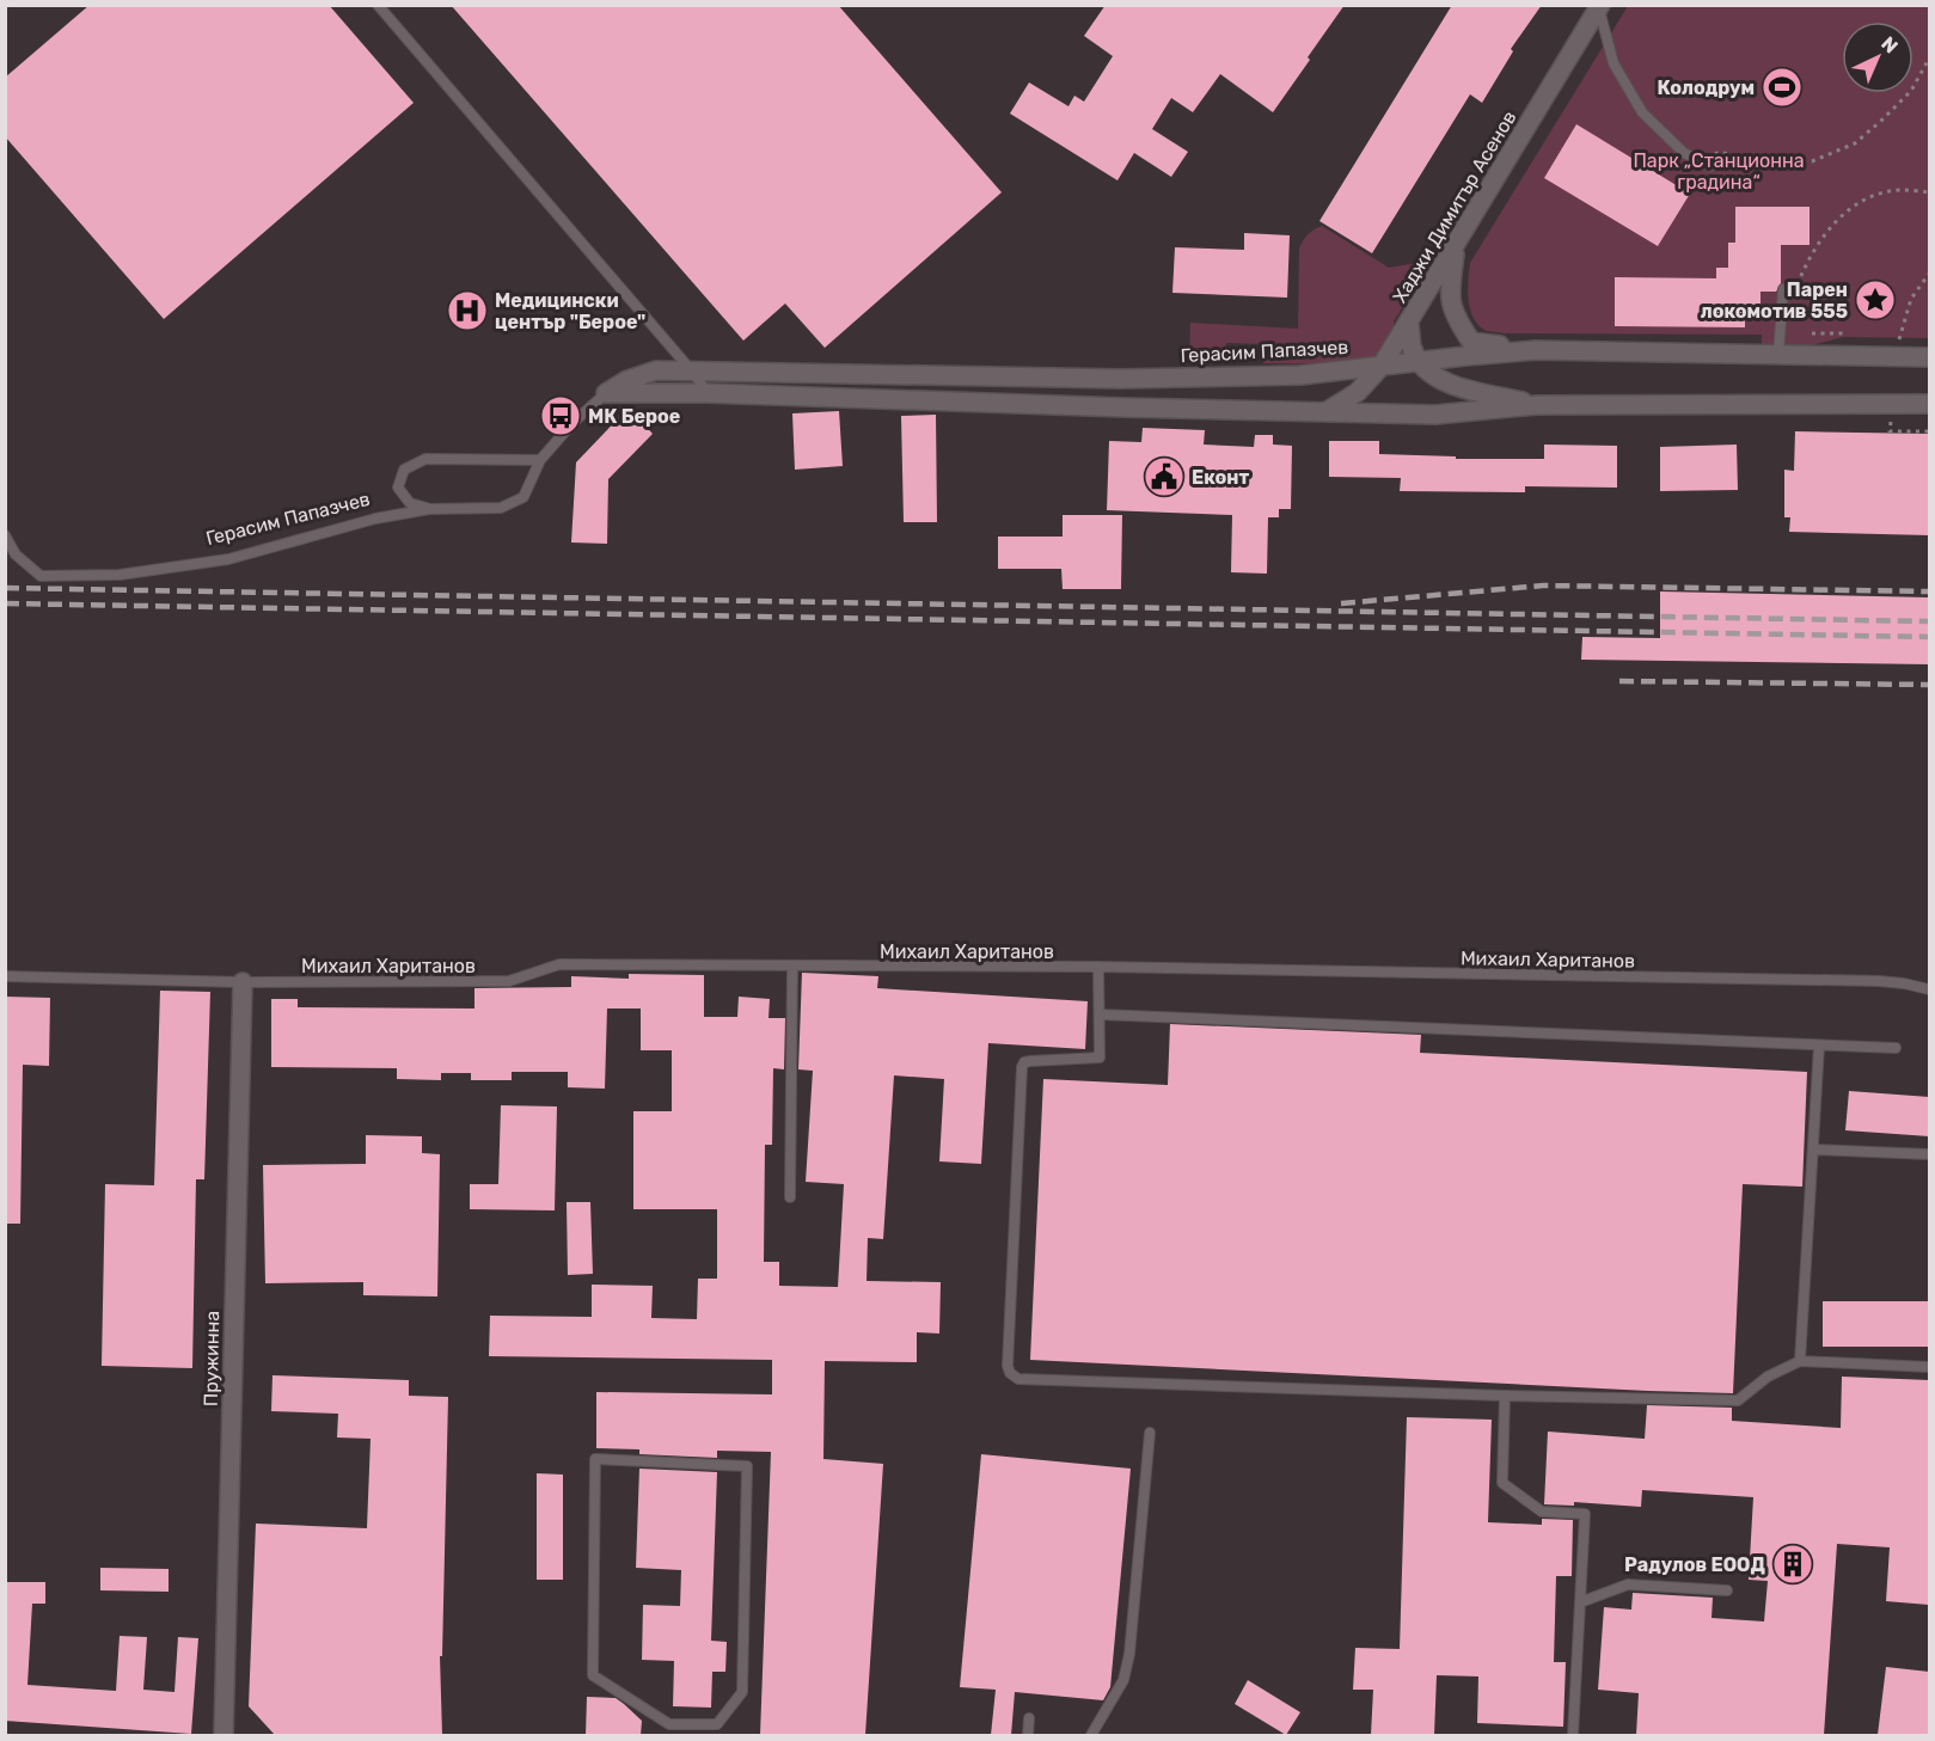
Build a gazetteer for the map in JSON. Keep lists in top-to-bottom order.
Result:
{
  "streets": {
    "street": ["Хаджи Димитър Асенов", "Герасим Папазчев", "Пружинна"],
    "lane": ["Михаил Хаританов"]
  },
  "crossings": [
    ["Хаджи Димитър Асенов", "Герасим Папазчев"],
    ["Михаил Хаританов", "Пружинна"]
  ],
  "parks": ["Парк „Станционна градина“"],
  "places": {
    "sports": ["Колодрум"],
    "place": ["Парен локомотив 555"],
    "hospital": ["Медицински център \"Берое\""],
    "bus stop": ["МК Берое"],
    "public building": ["Еконт"],
    "building": ["Радулов ЕООД"]
  },
  "north": "top right"
}
